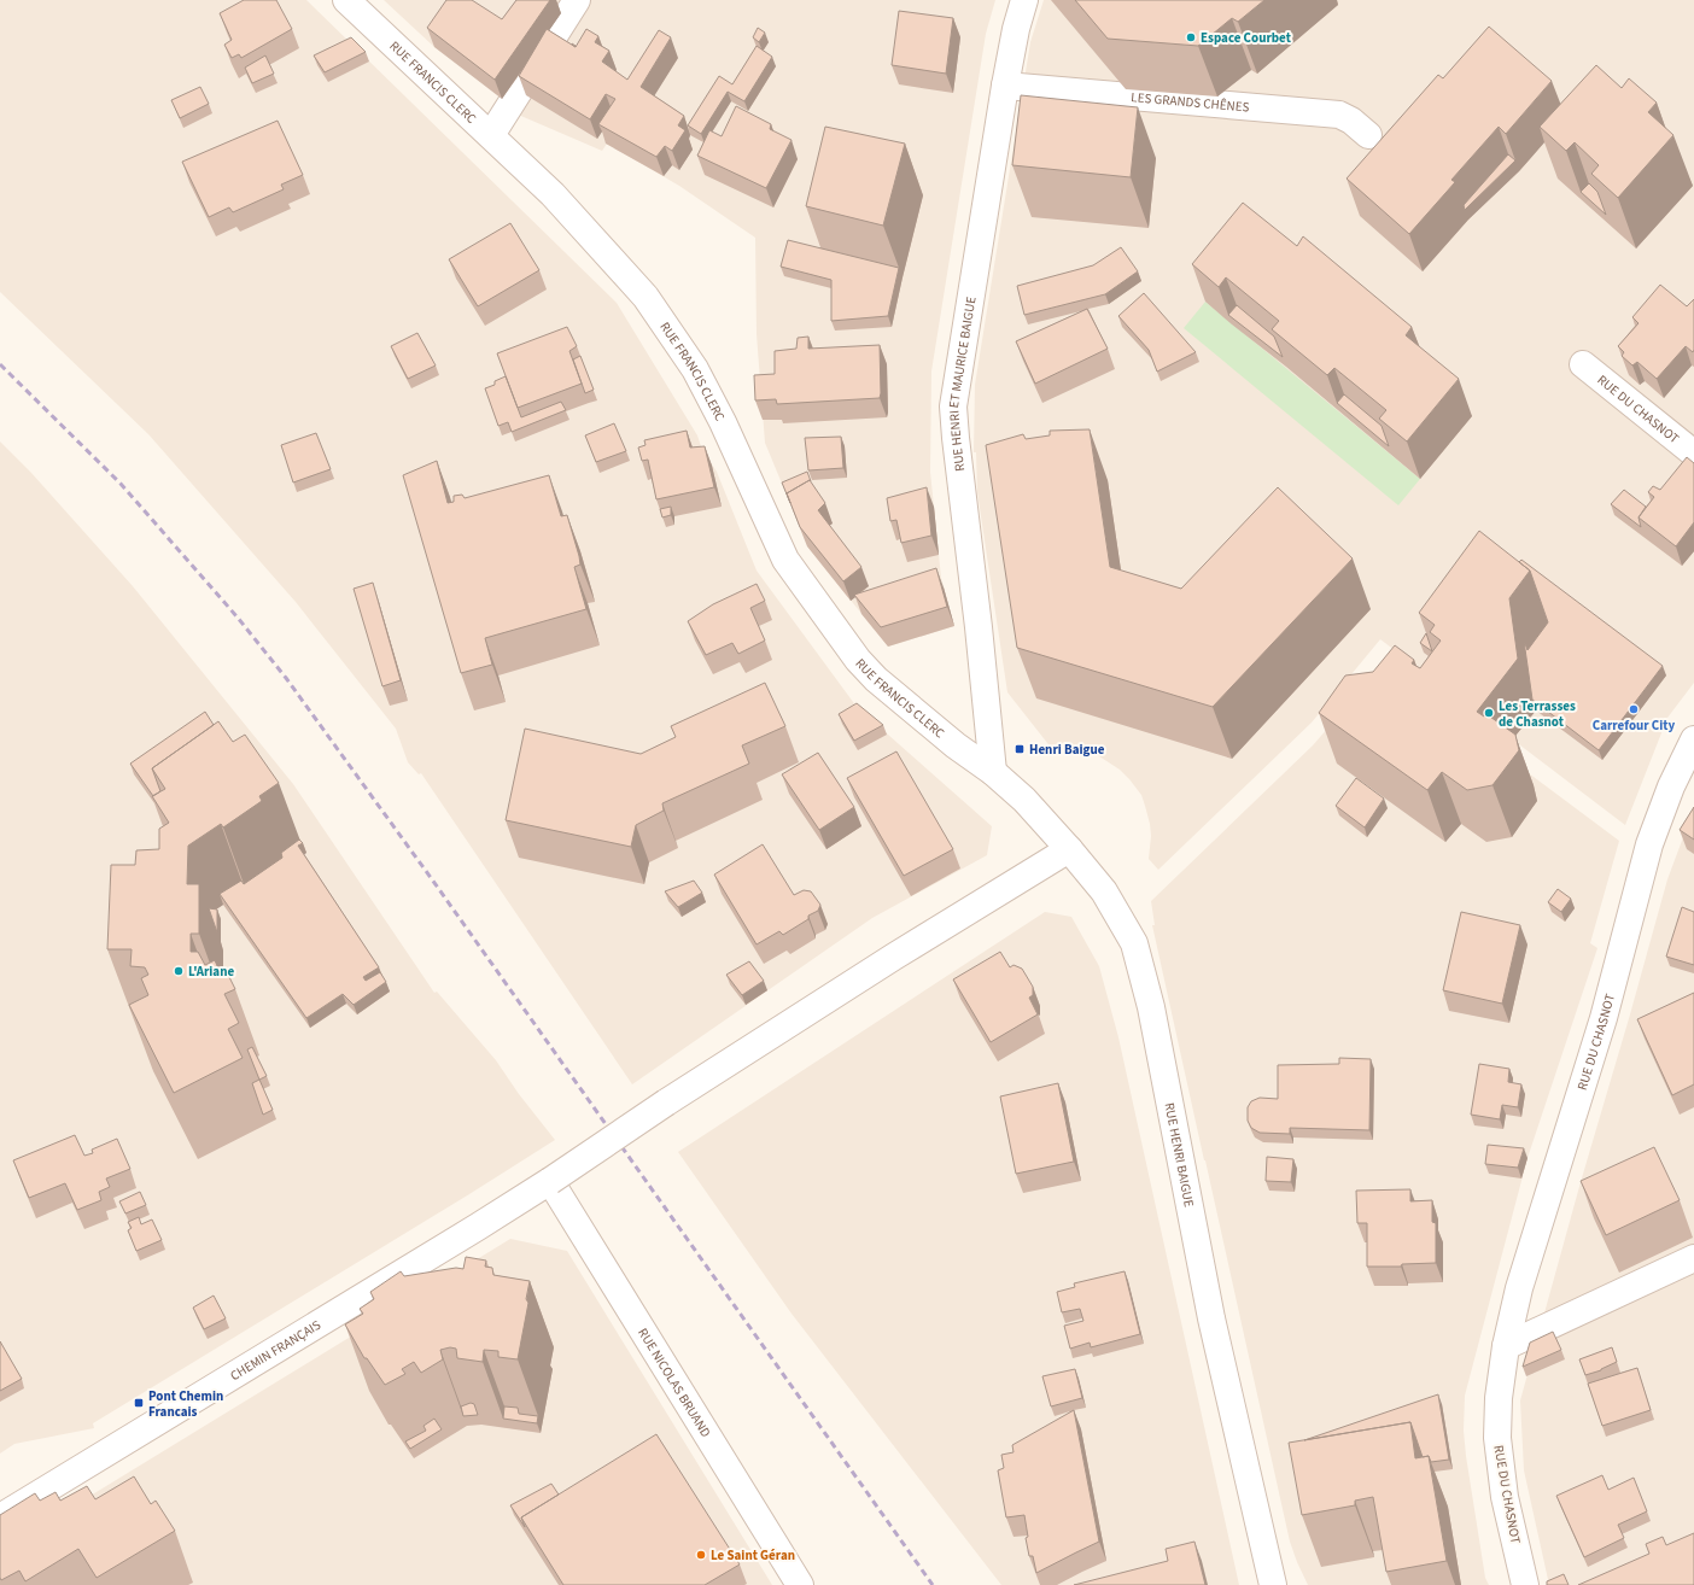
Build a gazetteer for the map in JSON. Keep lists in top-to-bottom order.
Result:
{
  "streets": {
    "street": [
      "RUE FRANCIS CLERC",
      "LES GRANDS CHÊNES",
      "RUE HENRI ET MAURICE BAIGUE",
      "RUE DU CHASNOT",
      "RUE HENRI BAIGUE",
      "CHEMIN FRANÇAIS",
      "RUE NICOLAS BRUAND"
    ]
  },
  "crossings": [
    ["RUE FRANCIS CLERC", "RUE HENRI ET MAURICE BAIGUE"],
    ["RUE FRANCIS CLERC", "RUE HENRI BAIGUE"],
    ["LES GRANDS CHÊNES", "RUE HENRI ET MAURICE BAIGUE"],
    ["RUE HENRI ET MAURICE BAIGUE", "RUE HENRI BAIGUE"],
    ["RUE HENRI BAIGUE", "CHEMIN FRANÇAIS"],
    ["CHEMIN FRANÇAIS", "RUE NICOLAS BRUAND"]
  ],
  "places": {
    "other": [
      "Espace Courbet",
      "Carrefour City",
      "Les Terrasses de Chasnot",
      "L'Ariane",
      "Le Saint Géran"
    ],
    "transit": ["Henri Baigue", "Pont Chemin Francais"]
  }
}
